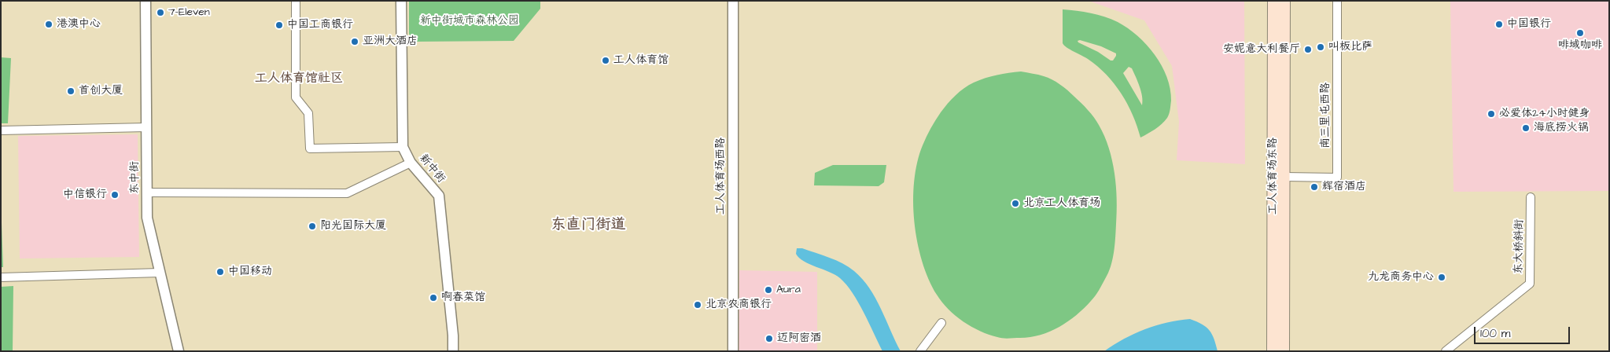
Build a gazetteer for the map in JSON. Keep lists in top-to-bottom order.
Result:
{
  "streets": {
    "main road": ["工人体育场东路"],
    "street": [
      "南三里屯西路",
      "新中街",
      "工人体育场西路",
      "东中街",
      "东大桥斜街"
    ]
  },
  "crossings": [
    ["南三里屯西路", "工人体育场东路"]
  ],
  "districts": ["工人体育馆社区", "东直门街道"],
  "parks": ["新中街城市森林公园"],
  "places": [
    "7-Eleven",
    "港澳中心",
    "中国银行",
    "中国工商银行",
    "啡域咖啡",
    "亚洲大酒店",
    "叫板比萨",
    "安妮意大利餐厅",
    "工人体育馆",
    "首创大厦",
    "必爱体24小时健身",
    "海底捞火锅",
    "辉宿酒店",
    "中信银行",
    "北京工人体育场",
    "阳光国际大厦",
    "中国移动",
    "九龙商务中心",
    "Aura",
    "啊春菜馆",
    "北京农商银行",
    "迈阿密酒"
  ],
  "scale_bar": "100 m"
}
